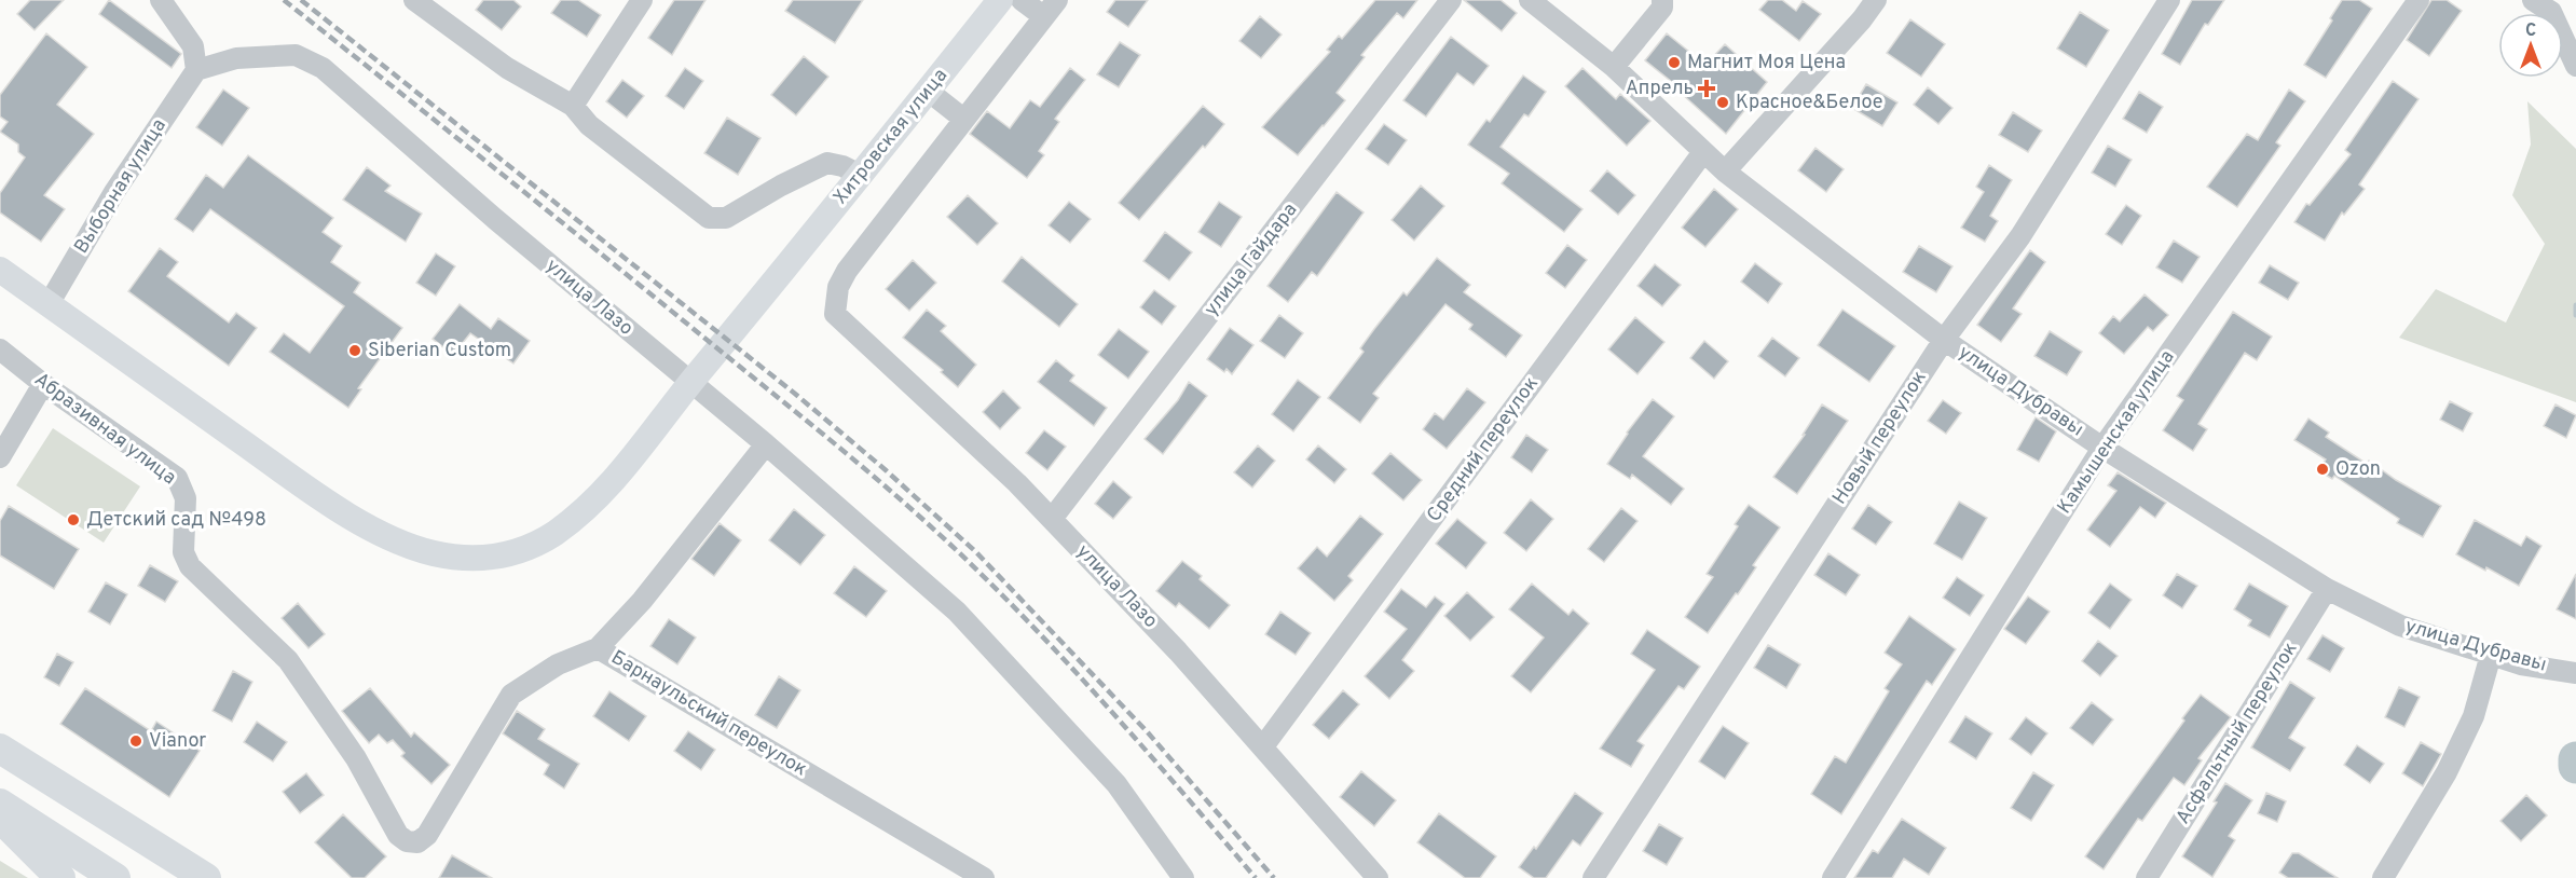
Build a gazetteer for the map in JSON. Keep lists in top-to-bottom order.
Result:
{
  "streets": {
    "main road": ["Хитровская улица"],
    "street": [
      "Выборная улица",
      "улица Гайдара",
      "улица Лазо",
      "улица Дубравы",
      "Абразивная улица",
      "Камышенская улица",
      "Новый переулок",
      "Средний переулок",
      "Барнаульский переулок",
      "Асфальтный переулок"
    ]
  },
  "crossings": [
    ["Хитровская улица", "Выборная улица"],
    ["Выборная улица", "улица Лазо"],
    ["улица Гайдара", "улица Лазо"],
    ["улица Лазо", "Средний переулок"],
    ["улица Дубравы", "Камышенская улица"],
    ["улица Дубравы", "Новый переулок"],
    ["улица Дубравы", "Средний переулок"],
    ["улица Дубравы", "Асфальтный переулок"],
    ["Абразивная улица", "Барнаульский переулок"]
  ],
  "places": {
    "other": [
      "Магнит Моя Цена",
      "Красное&Белое",
      "Siberian Custom",
      "Ozon",
      "Детский сад №498",
      "Vianor"
    ],
    "health": ["Апрель"]
  },
  "north": "top"
}
